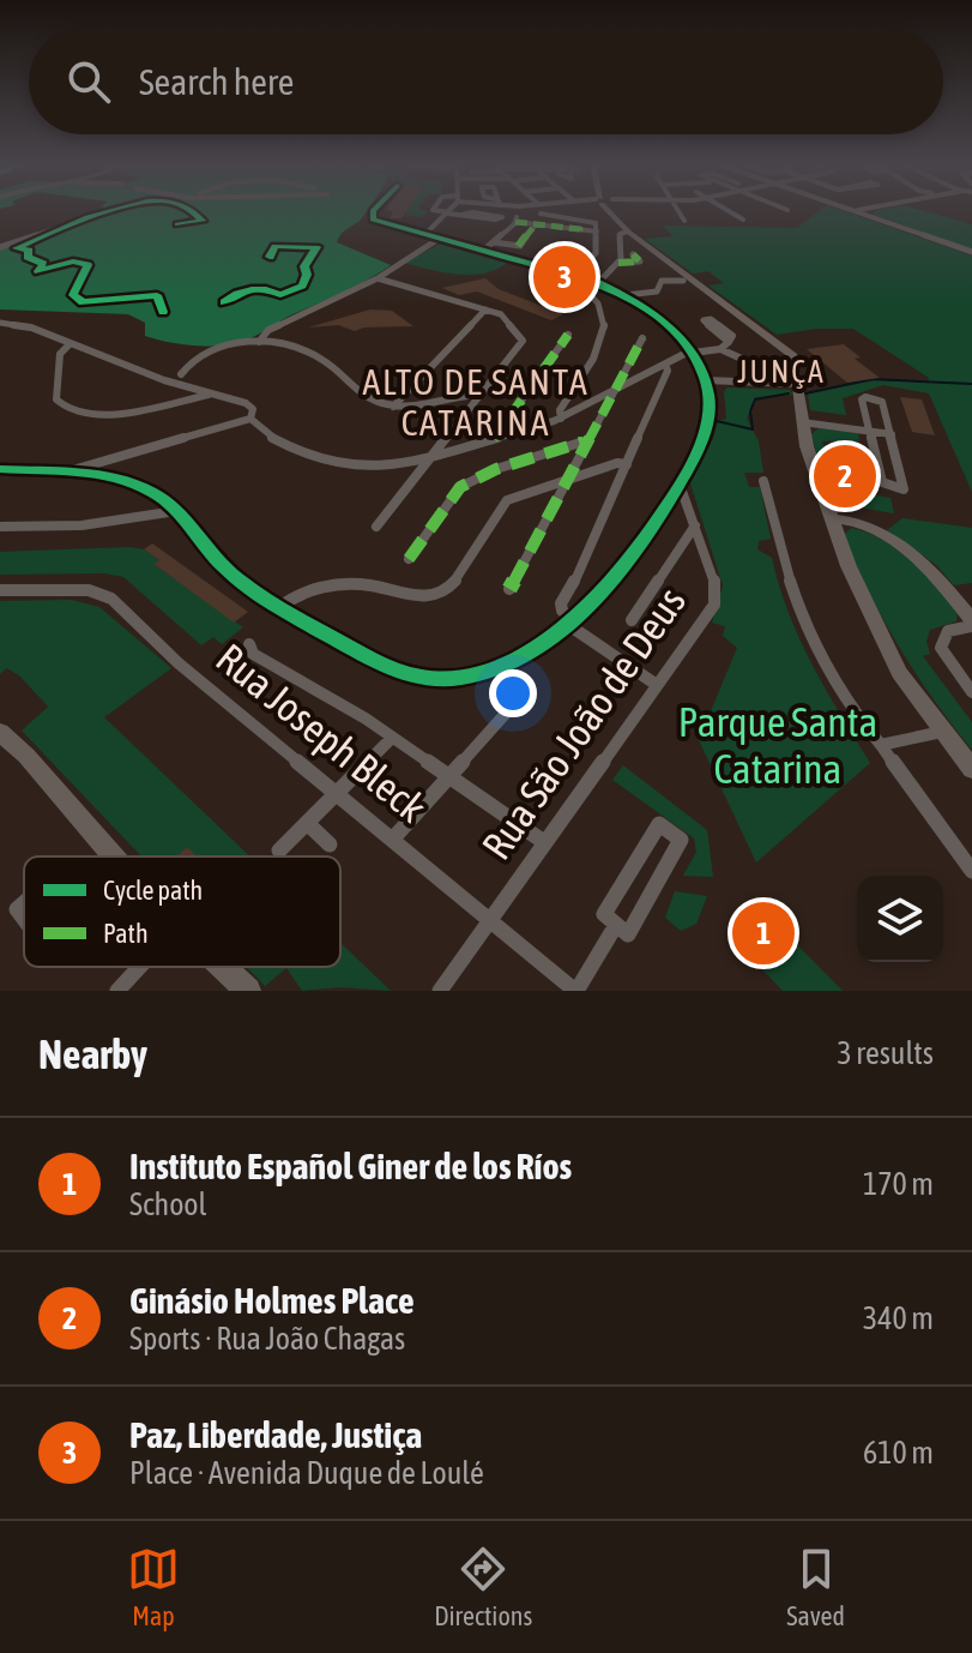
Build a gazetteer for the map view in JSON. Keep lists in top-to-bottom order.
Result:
{
  "streets": {
    "street": ["Rua São João de Deus", "Rua Joseph Bleck"]
  },
  "crossings": [
    ["Rua São João de Deus", "Rua Joseph Bleck"]
  ],
  "districts": ["JUNÇA", "ALTO DE SANTA CATARINA"],
  "parks": ["Parque Santa Catarina"],
  "legend": ["Cycle path", "Path"],
  "page": {
    "search": "Search here",
    "pins": ["3", "2", "1"],
    "heading": ["Nearby", "3 results"],
    "list": [
      {
        "mark": "1",
        "name": "Instituto Español Giner de los Ríos",
        "note": "School",
        "value": "170 m"
      },
      {
        "mark": "2",
        "name": "Ginásio Holmes Place",
        "note": "Sports · Rua João Chagas",
        "value": "340 m"
      },
      {
        "mark": "3",
        "name": "Paz, Liberdade, Justiça",
        "note": "Place · Avenida Duque de Loulé",
        "value": "610 m"
      }
    ],
    "nav": ["Map", "Directions", "Saved"]
  }
}
